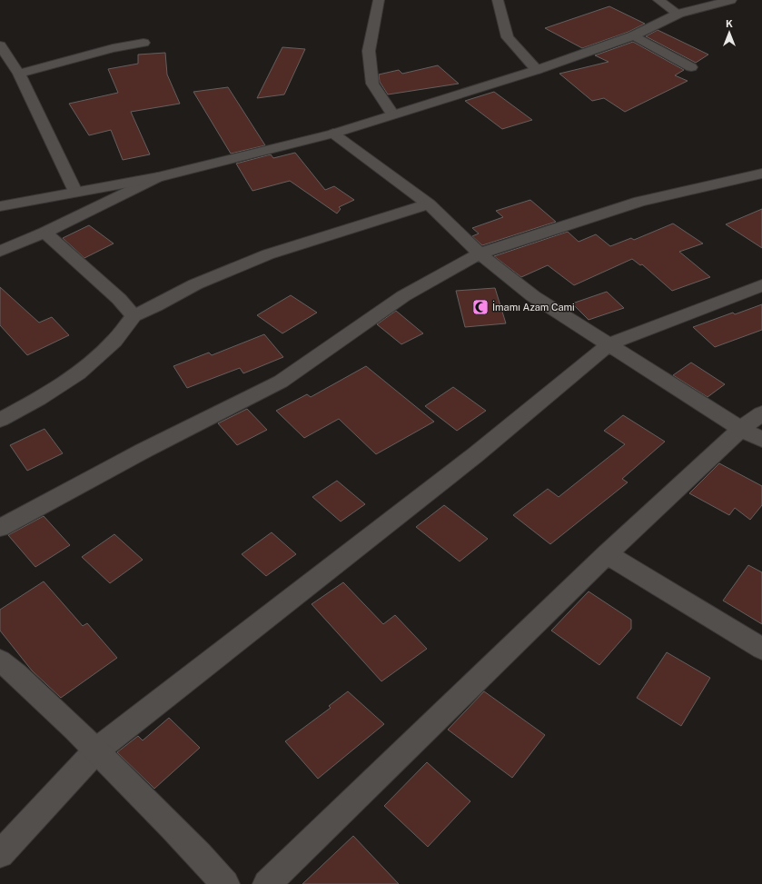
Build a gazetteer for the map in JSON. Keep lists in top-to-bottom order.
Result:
{
  "places": {
    "mosque": ["İmamı Azam Cami"]
  },
  "north": "top"
}
